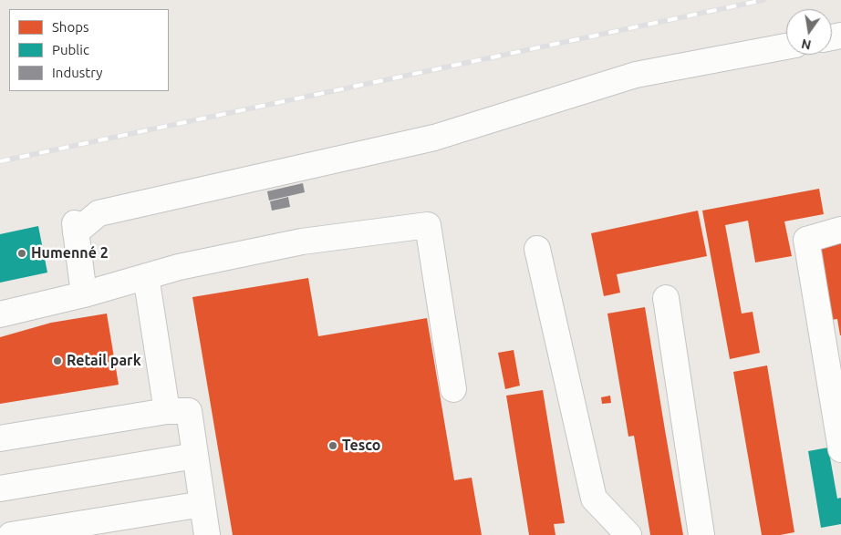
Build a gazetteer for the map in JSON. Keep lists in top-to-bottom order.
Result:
{
  "places": ["Humenné 2", "Retail park", "Tesco"],
  "legend": ["Shops", "Public", "Industry"],
  "north": "bottom"
}
